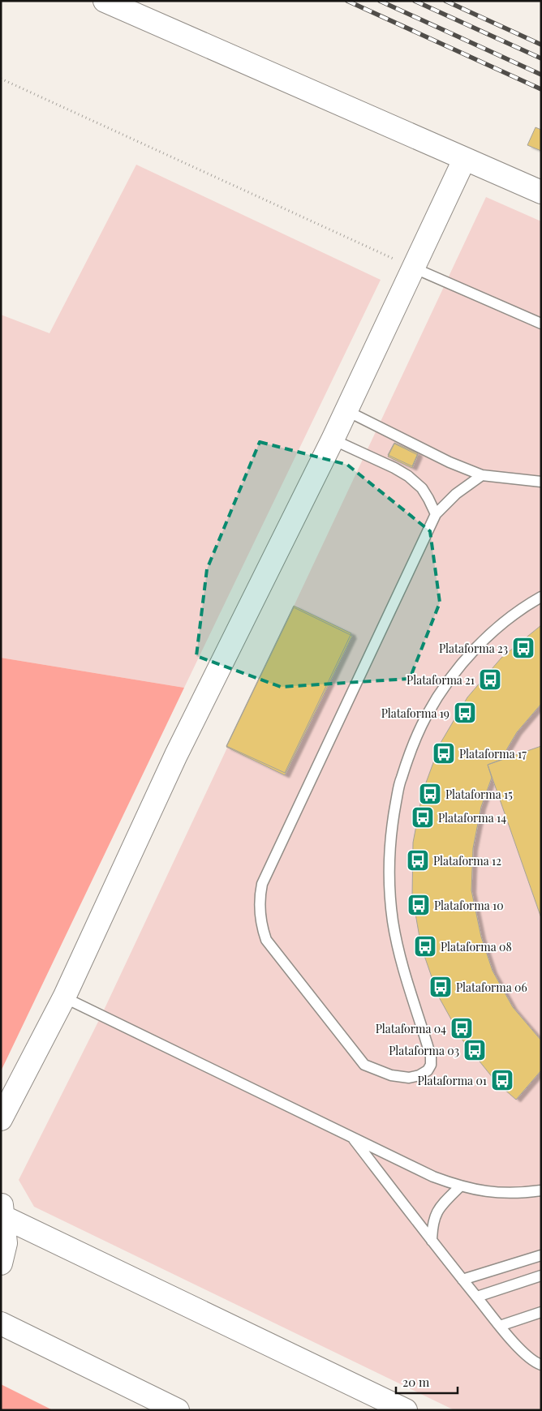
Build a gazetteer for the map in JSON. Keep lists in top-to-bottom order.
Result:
{
  "places": {
    "bus stop": [
      "Plataforma 23",
      "Plataforma 21",
      "Plataforma 19",
      "Plataforma 17",
      "Plataforma 15",
      "Plataforma 14",
      "Plataforma 12",
      "Plataforma 10",
      "Plataforma 08",
      "Plataforma 06",
      "Plataforma 04",
      "Plataforma 03",
      "Plataforma 01"
    ]
  },
  "scale_bar": "20 m"
}
